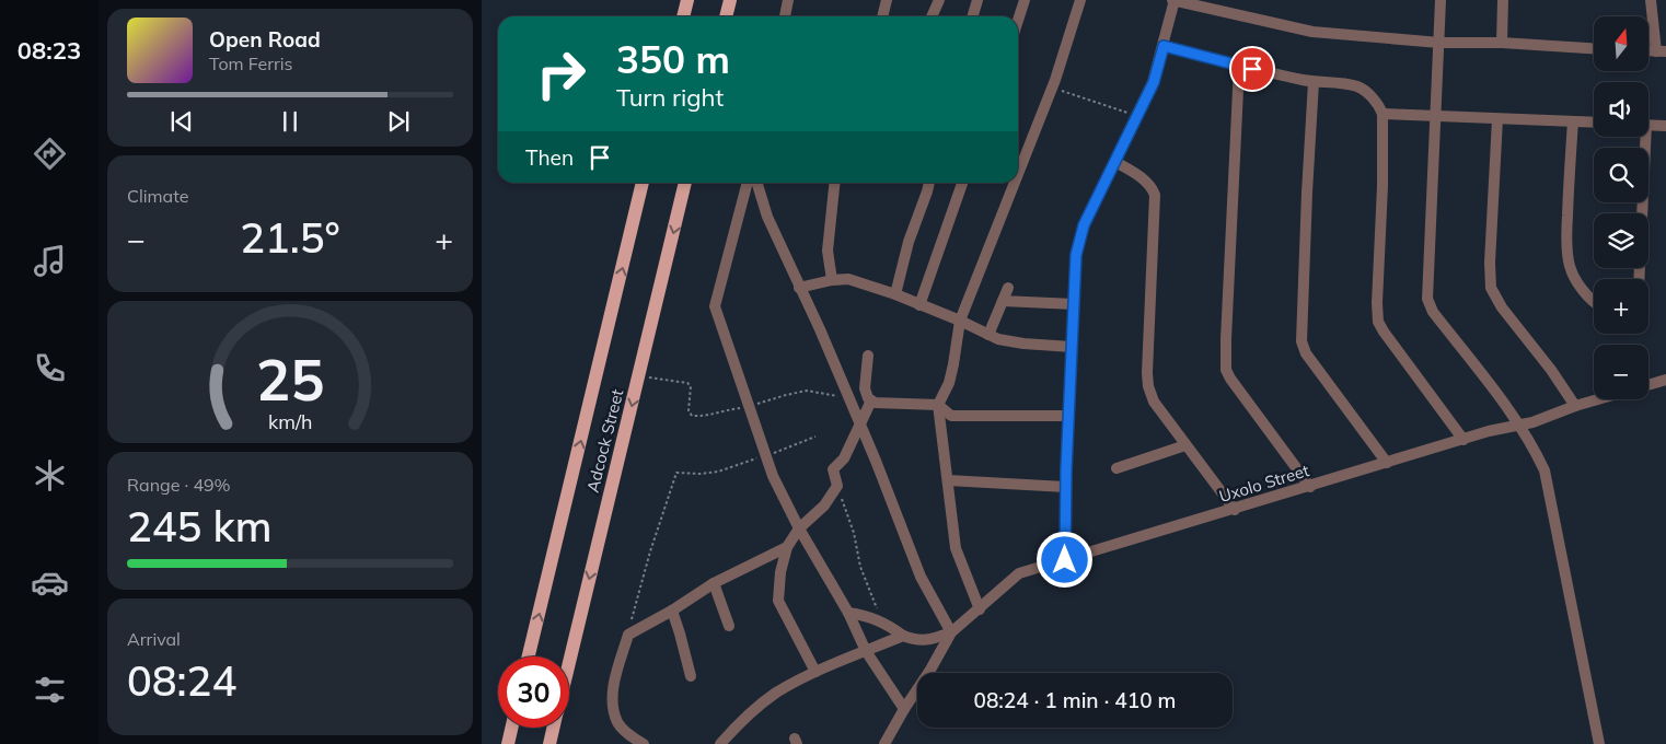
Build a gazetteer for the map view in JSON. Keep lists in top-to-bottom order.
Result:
{
  "streets": {
    "main road": ["Adcock Street"],
    "street": ["Uxolo Street"]
  },
  "north": "top",
  "page": {
    "tabs": "08:23",
    "map_buttons": ["+", "−"],
    "turn": ["350 m", "Turn right"],
    "song": ["Open Road", "Tom Ferris"],
    "then": "Then",
    "tile": [
      "Climate",
      ["Range · 49%", "245 km"],
      ["Arrival", "08:24"]
    ],
    "heat": ["−", "21.5°", "+"],
    "limit": "30",
    "trip": "08:24 · 1 min · 410 m",
    "gauge": ["25", "km/h"]
  }
}
